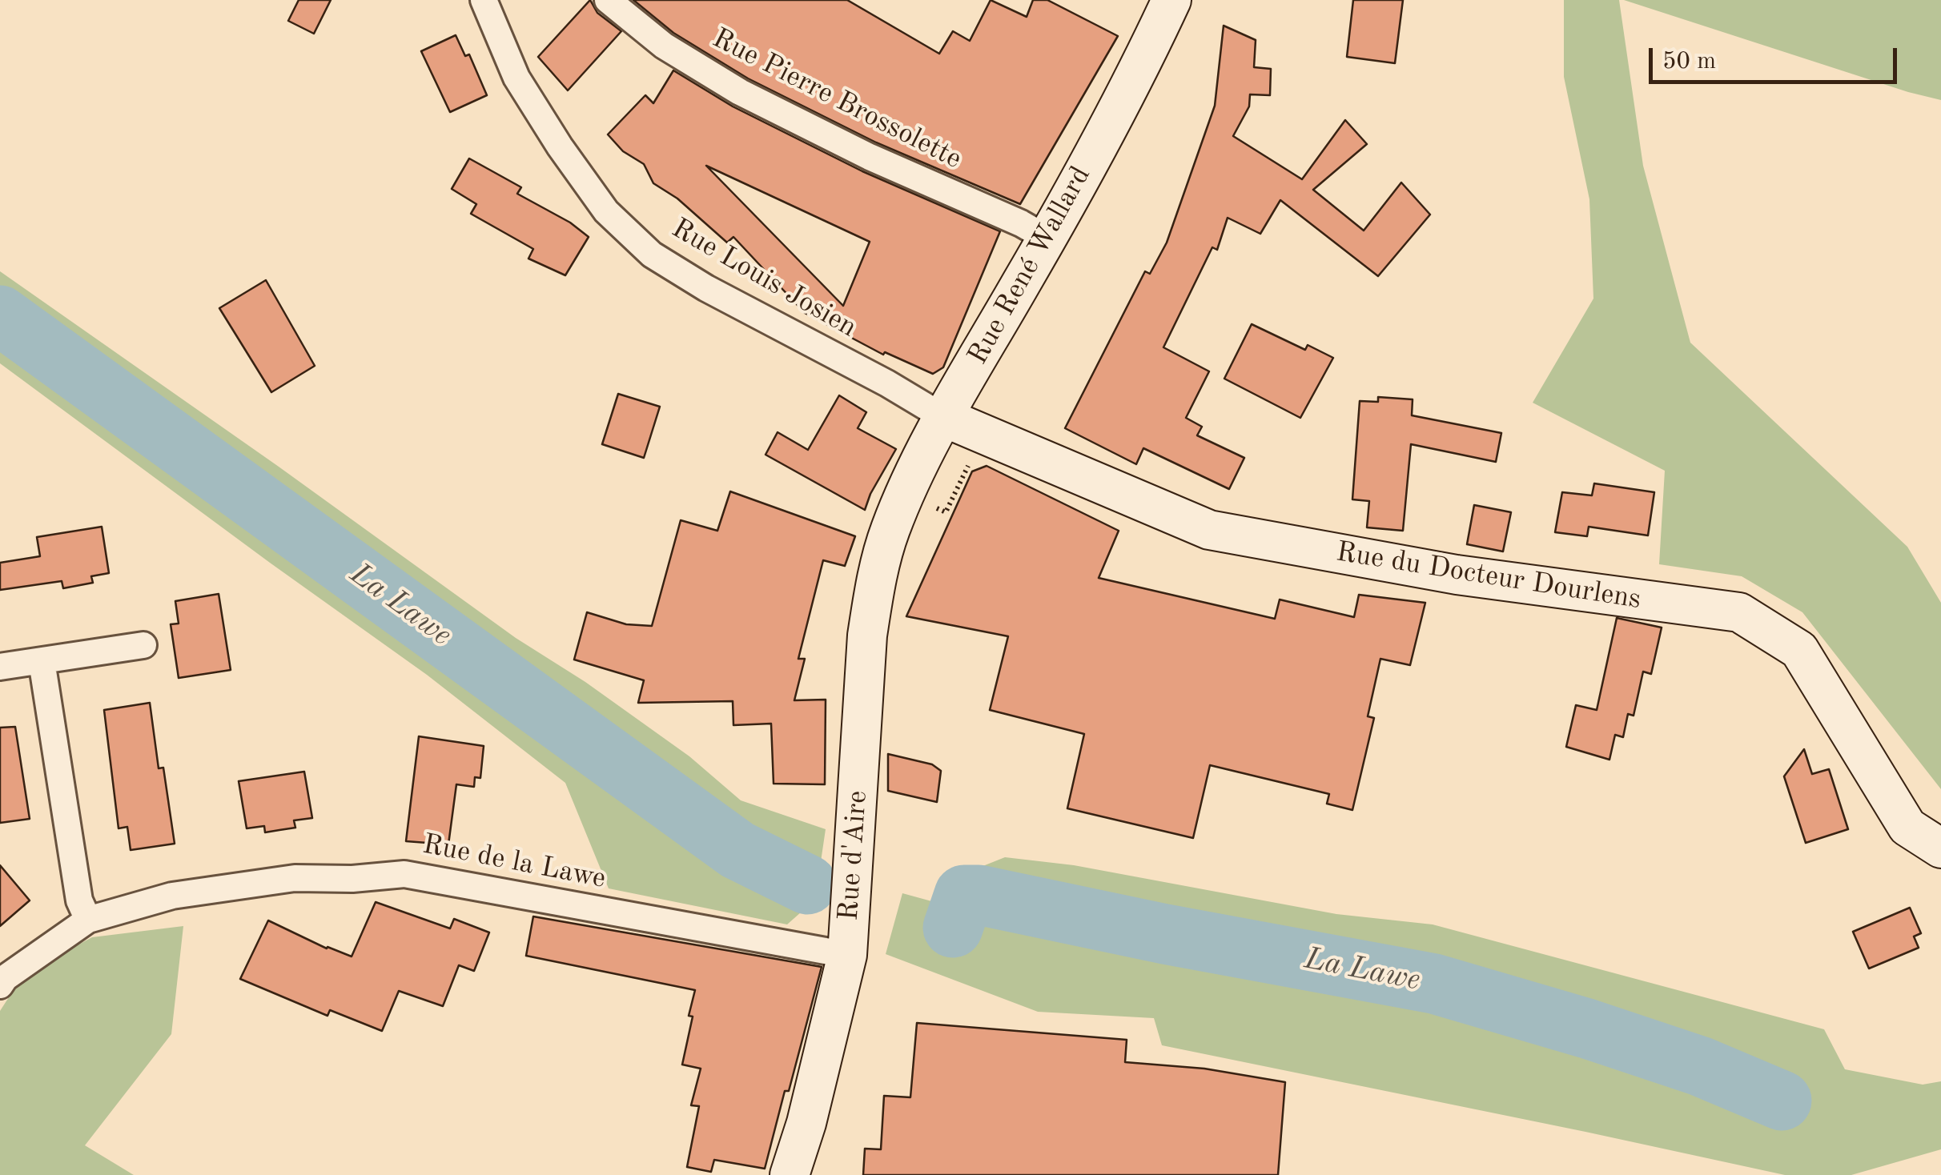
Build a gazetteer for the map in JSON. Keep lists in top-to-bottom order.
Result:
{
  "streets": {
    "main road": ["Rue René Wallard", "Rue du Docteur Dourlens", "Rue d'Aire"],
    "street": ["Rue Pierre Brossolette", "Rue Louis Josien", "Rue de la Lawe"]
  },
  "crossings": [
    ["Rue Pierre Brossolette", "Rue René Wallard"],
    ["Rue René Wallard", "Rue Louis Josien"],
    ["Rue René Wallard", "Rue du Docteur Dourlens"],
    ["Rue René Wallard", "Rue d'Aire"],
    ["Rue Louis Josien", "Rue du Docteur Dourlens"],
    ["Rue d'Aire", "Rue de la Lawe"]
  ],
  "water": ["La Lawe"],
  "scale_bar": "50 m"
}
